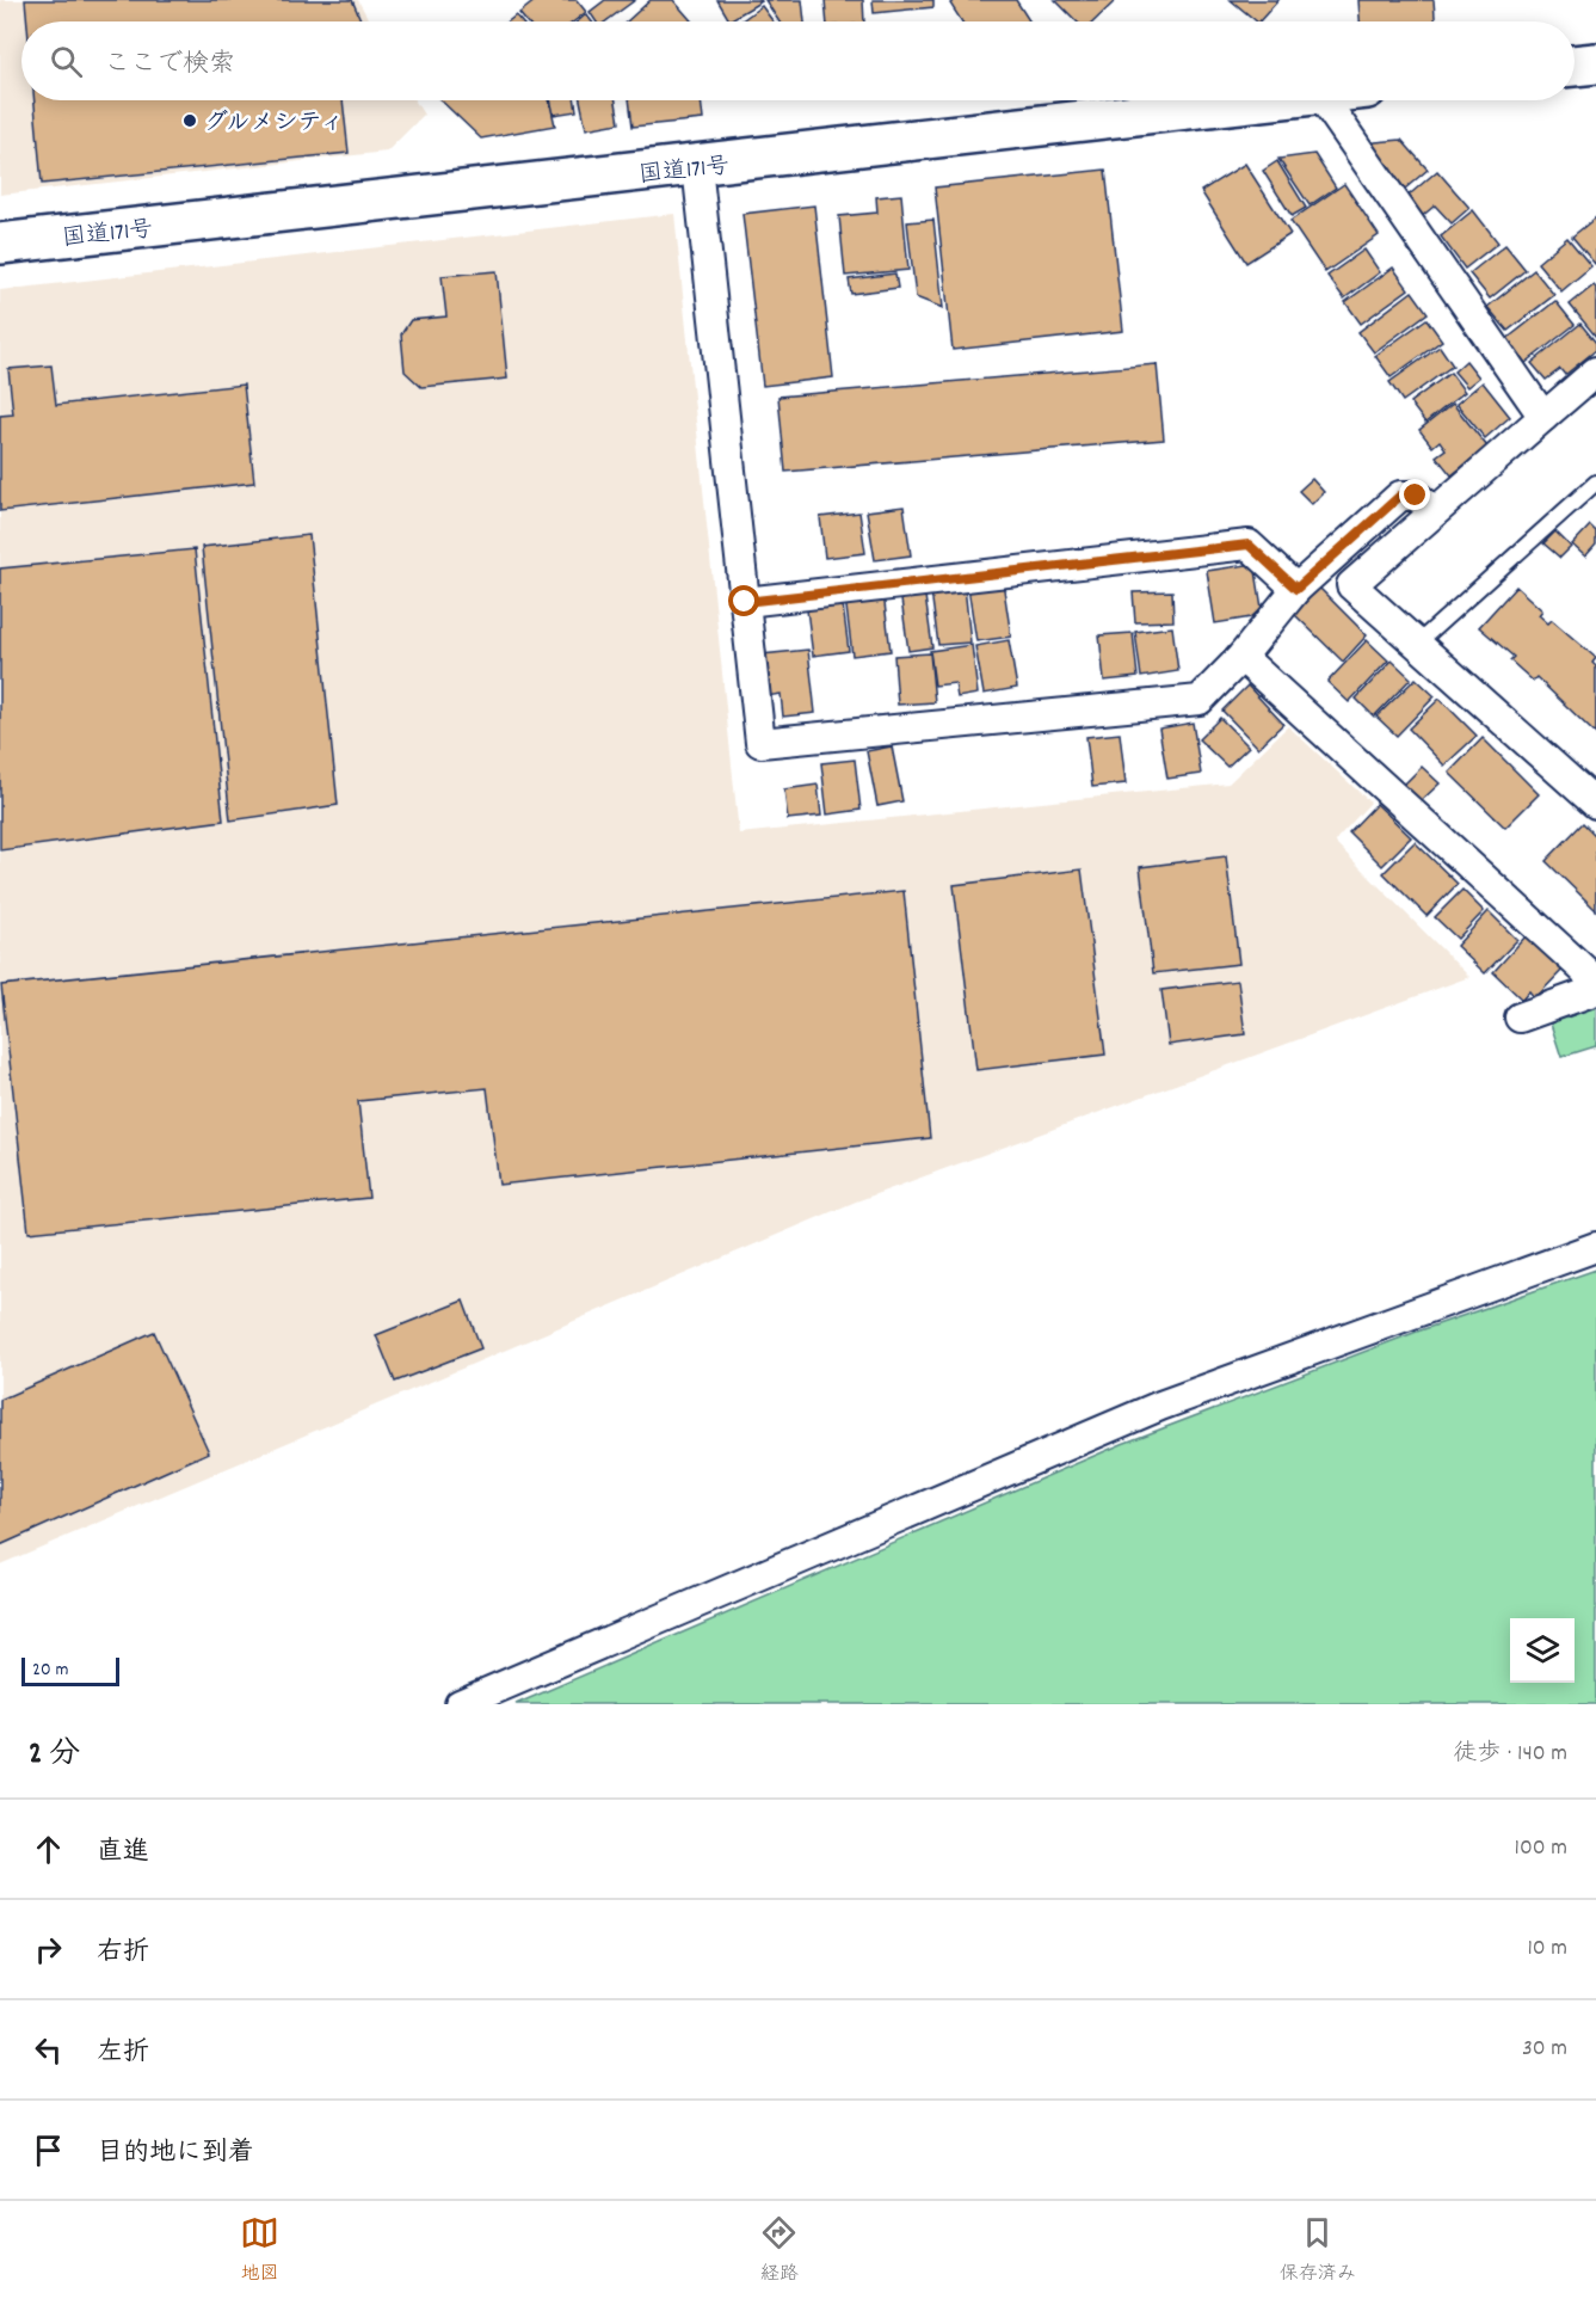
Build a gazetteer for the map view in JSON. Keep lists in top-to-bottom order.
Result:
{
  "streets": {
    "highway": ["国道171号"]
  },
  "places": ["グルメシティ"],
  "scale_bar": "20 m",
  "page": {
    "search": "ここで検索",
    "scale": "20 m",
    "heading": ["2 分", "徒歩 · 140 m"],
    "list": [
      ["直進", "100 m"],
      ["右折", "10 m"],
      ["左折", "30 m"],
      "目的地に到着"
    ],
    "nav": ["地図", "経路", "保存済み"]
  }
}
